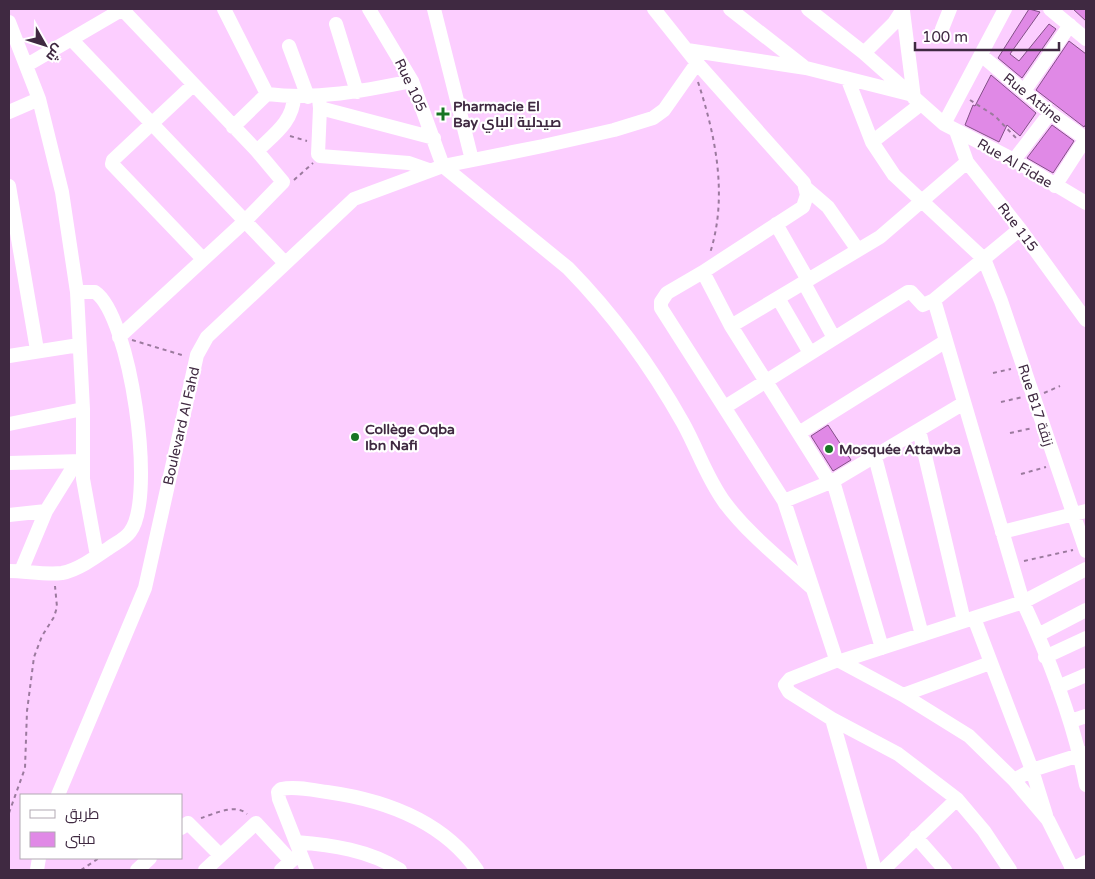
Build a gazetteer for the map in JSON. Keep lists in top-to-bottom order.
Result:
{
  "streets": {
    "street": [
      "Rue 105",
      "Rue Attine",
      "Rue Al Fidae",
      "Rue 115",
      "Rue B17 زنقة",
      "Boulevard Al Fahd"
    ]
  },
  "crossings": [
    ["Rue 105", "Boulevard Al Fahd"],
    ["Rue Al Fidae", "Rue 115"]
  ],
  "places": {
    "health": ["Pharmacie El Bay صيدلية الباي"],
    "other": ["Collège Oqba Ibn Nafi", "Mosquée Attawba"]
  },
  "legend": ["طريق", "مبنى"],
  "scale_bar": "100 m",
  "north": "bottom right"
}
